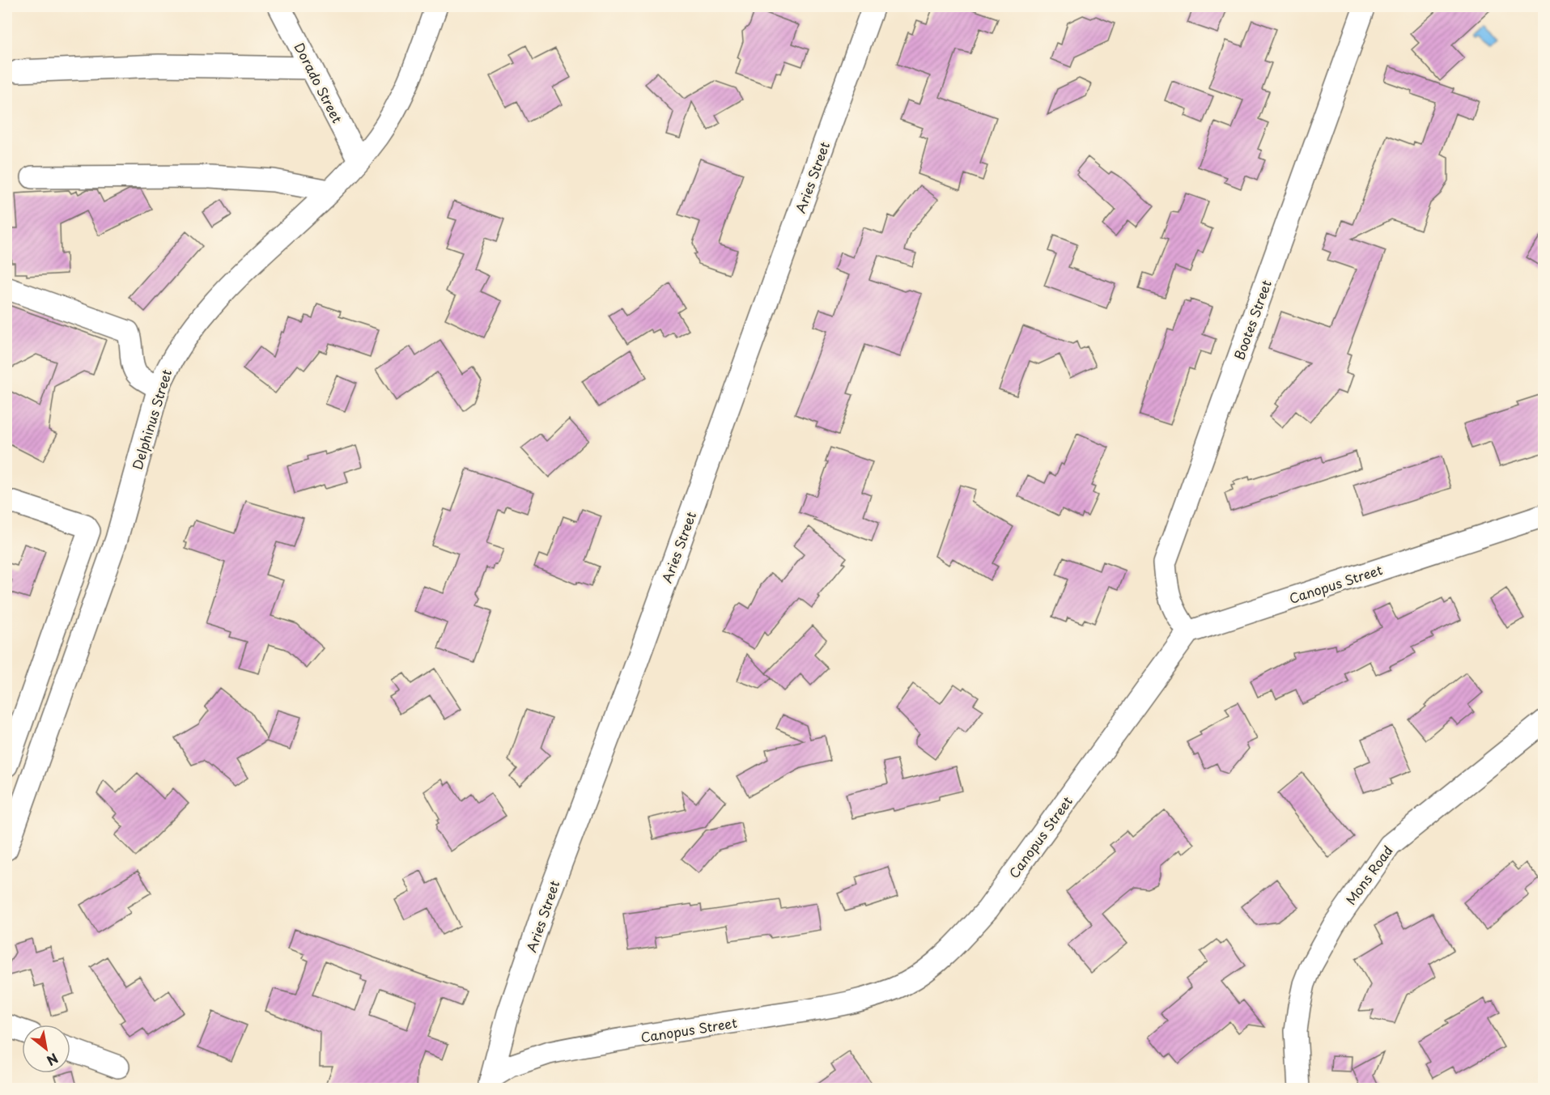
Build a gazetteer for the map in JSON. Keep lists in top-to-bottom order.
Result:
{
  "streets": {
    "street": [
      "Dorado Street",
      "Aries Street",
      "Bootes Street",
      "Delphinus Street",
      "Canopus Street",
      "Mons Road"
    ]
  },
  "crossings": [
    ["Dorado Street", "Delphinus Street"],
    ["Aries Street", "Canopus Street"],
    ["Bootes Street", "Canopus Street"]
  ],
  "north": "bottom right"
}
